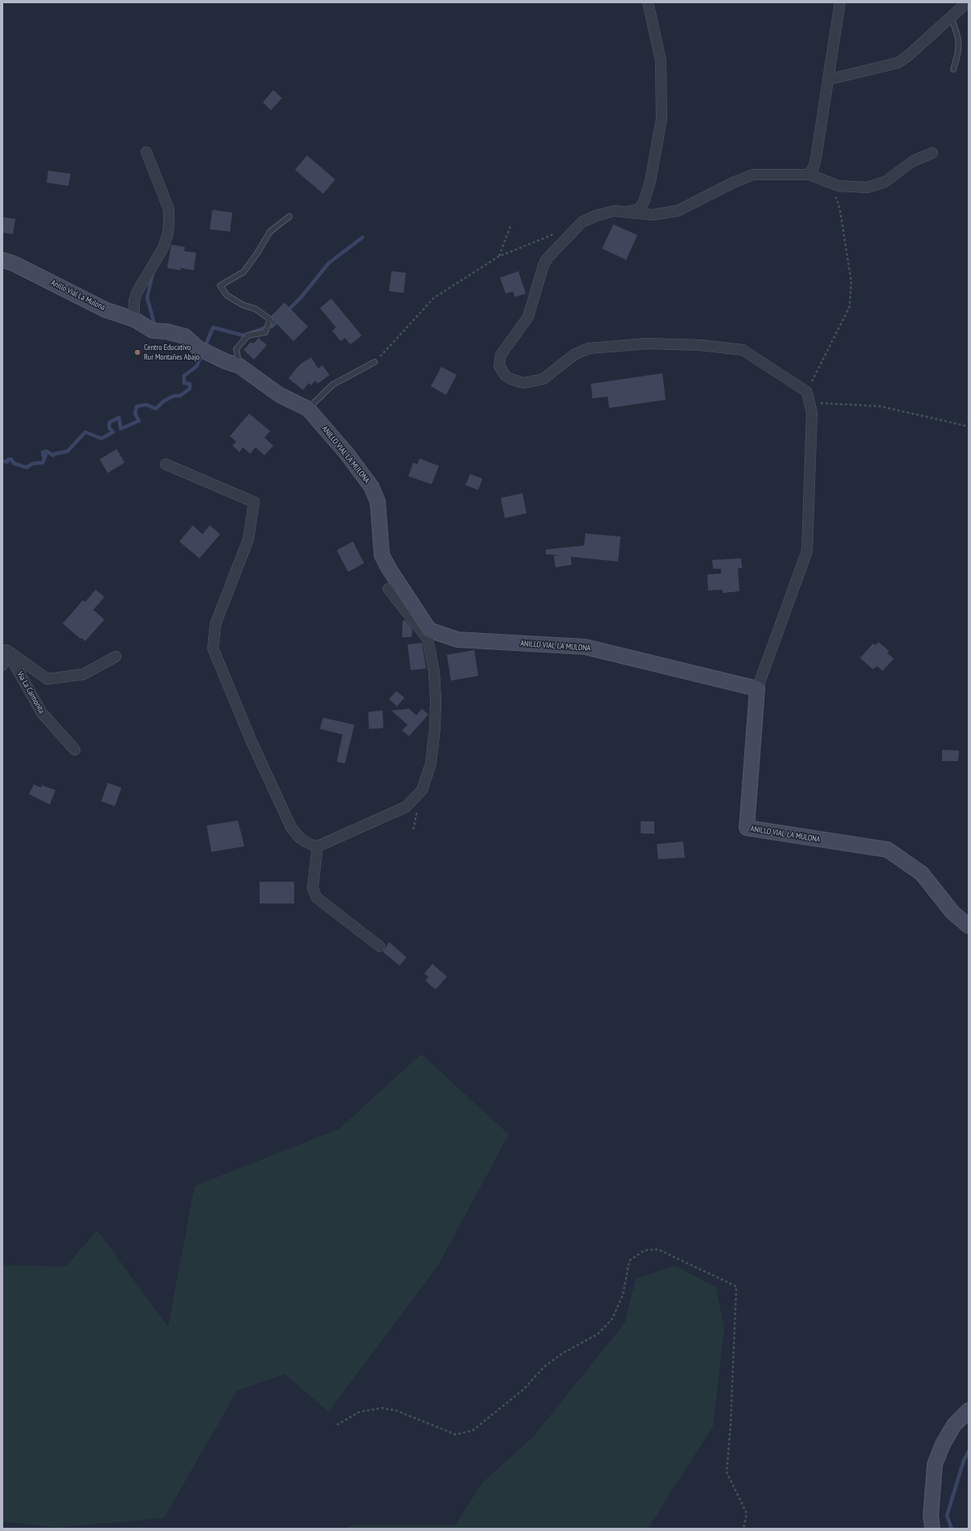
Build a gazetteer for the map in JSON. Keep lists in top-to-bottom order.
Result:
{
  "streets": {
    "street": ["Anillo Vial La Mulona", "ANILLO VIAL LA MULONA", "Via La Carmonita"]
  },
  "crossings": [
    ["Anillo Vial La Mulona", "ANILLO VIAL LA MULONA"]
  ],
  "places": ["Centro Educativo Rur Montañes Abajo"]
}
